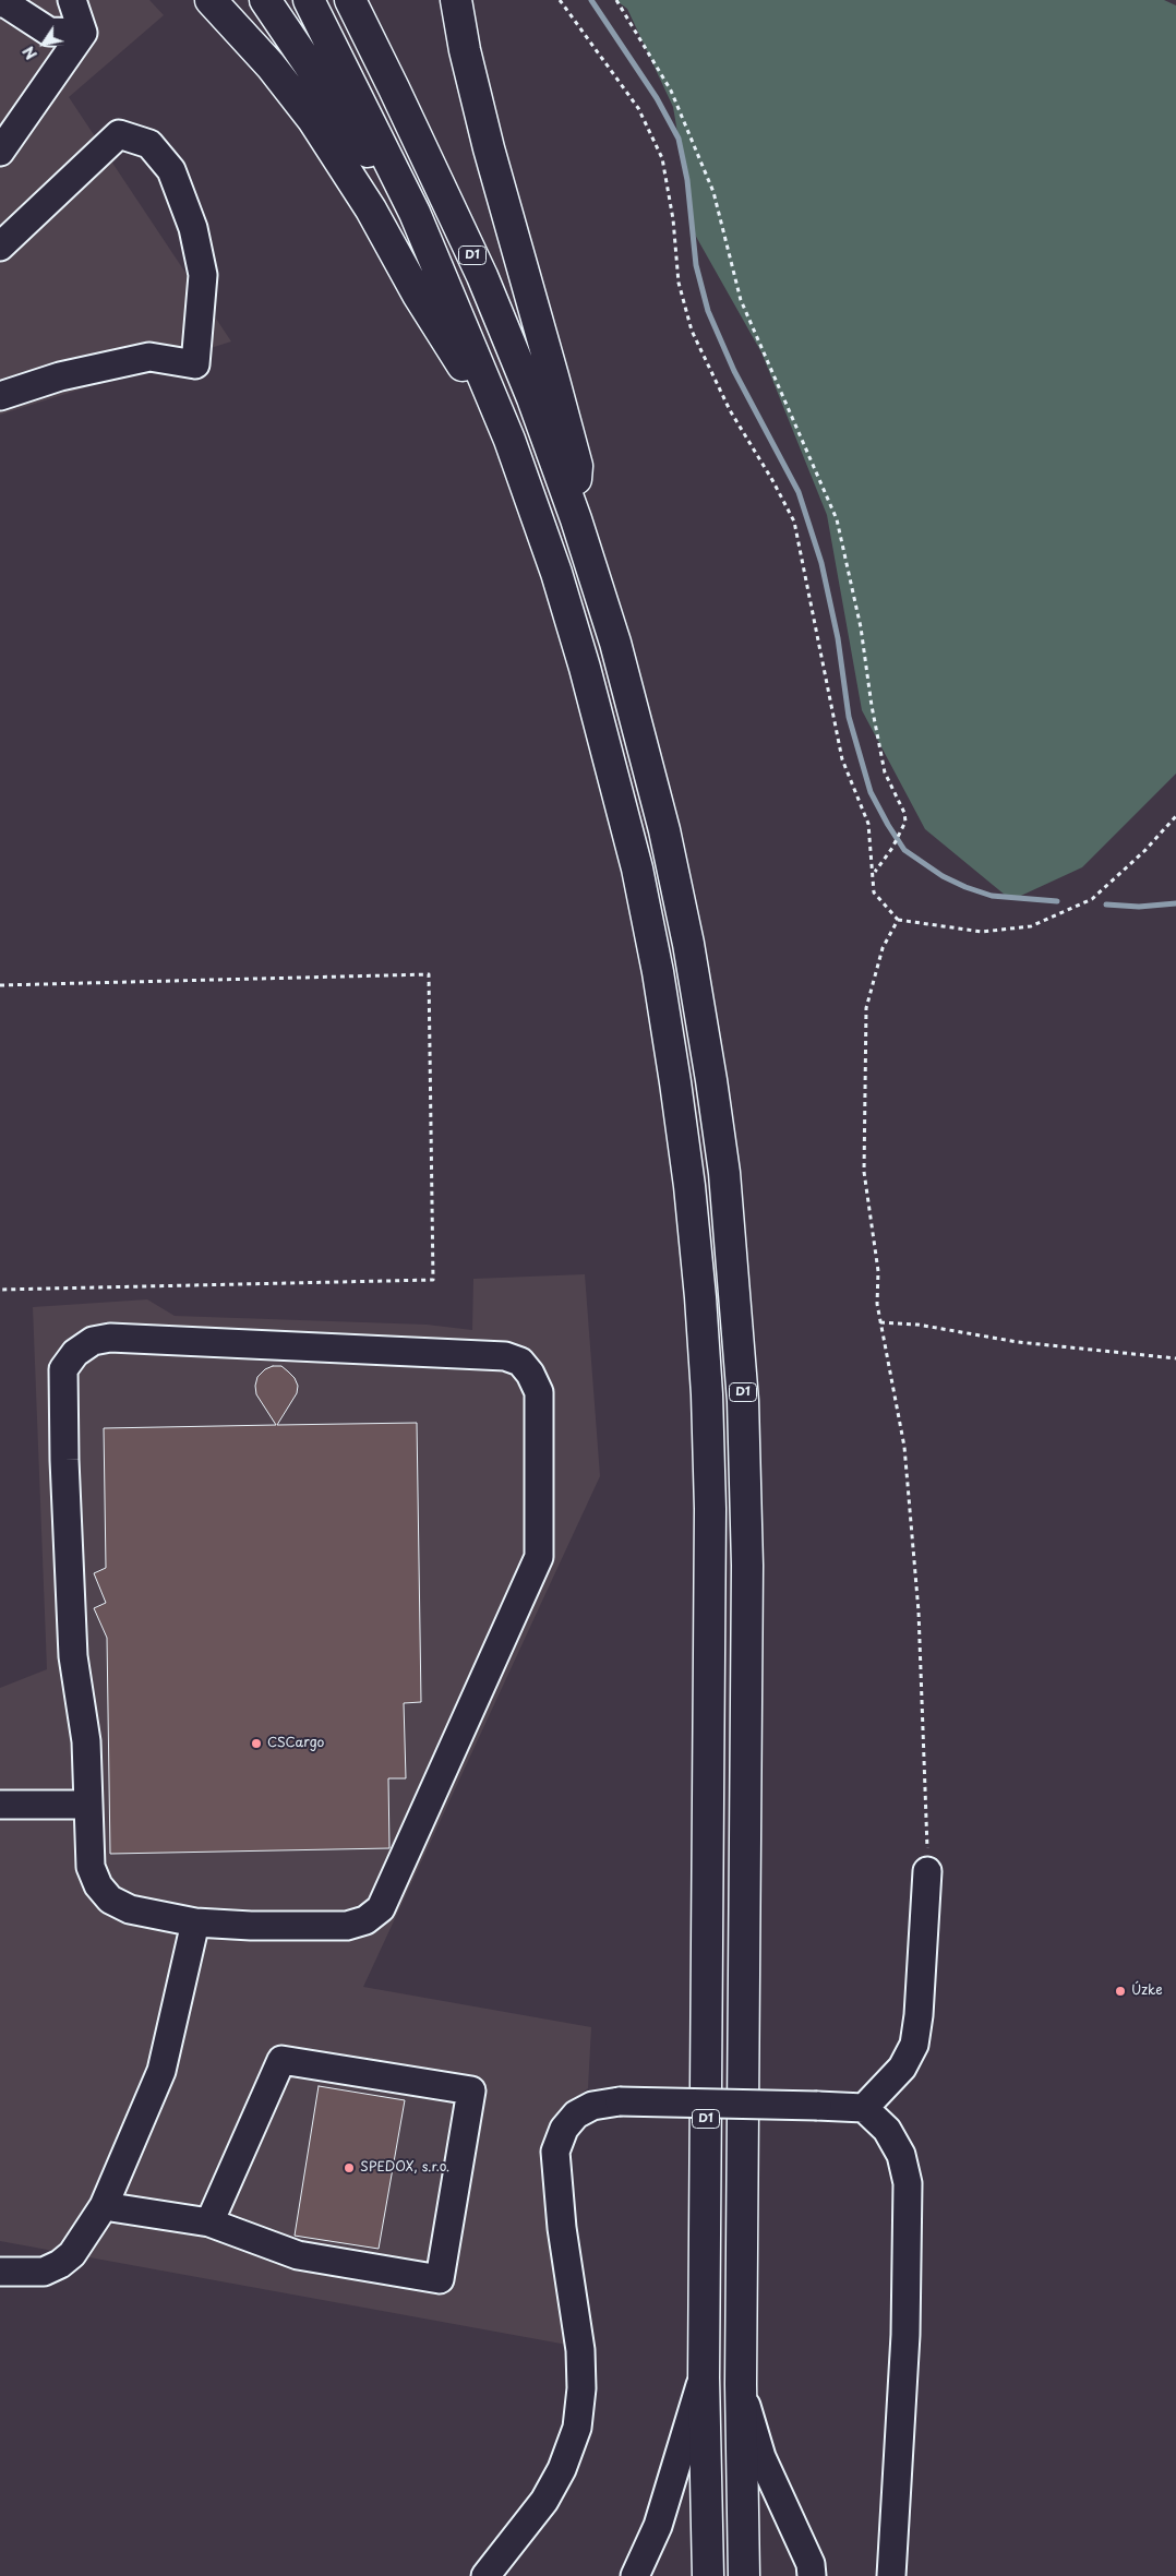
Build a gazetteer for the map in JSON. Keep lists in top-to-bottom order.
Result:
{
  "streets": {
    "highway": ["D1"]
  },
  "places": ["CSCargo", "Úzke", "SPEDOX, s.r.o."],
  "north": "bottom left"
}
